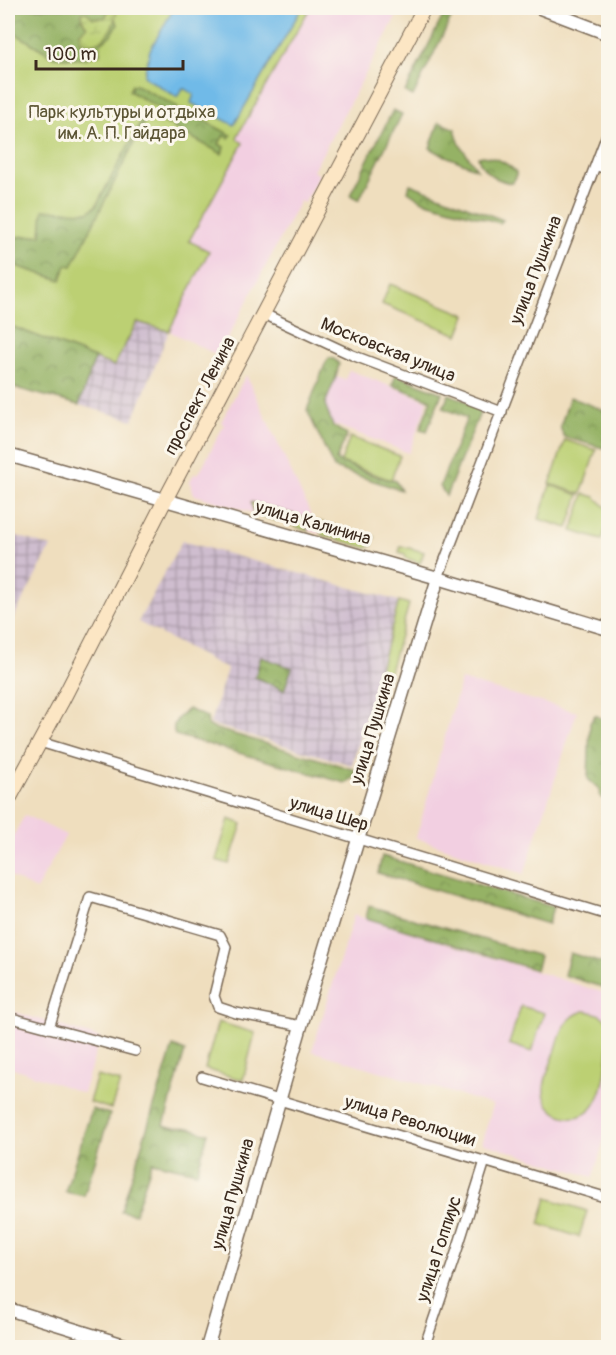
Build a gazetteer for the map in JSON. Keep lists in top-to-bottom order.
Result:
{
  "streets": {
    "main road": ["проспект Ленина"],
    "street": [
      "улица Пушкина",
      "Московская улица",
      "улица Калинина",
      "улица Шер",
      "улица Революции",
      "улица Гоппиус"
    ]
  },
  "crossings": [
    ["улица Пушкина", "Московская улица"],
    ["улица Пушкина", "улица Калинина"],
    ["улица Пушкина", "улица Шер"],
    ["улица Пушкина", "улица Революции"],
    ["Московская улица", "проспект Ленина"],
    ["проспект Ленина", "улица Калинина"],
    ["проспект Ленина", "улица Шер"],
    ["улица Революции", "улица Гоппиус"]
  ],
  "parks": ["Парк культуры и отдыха им. А. П. Гайдара"],
  "scale_bar": "100 m"
}
